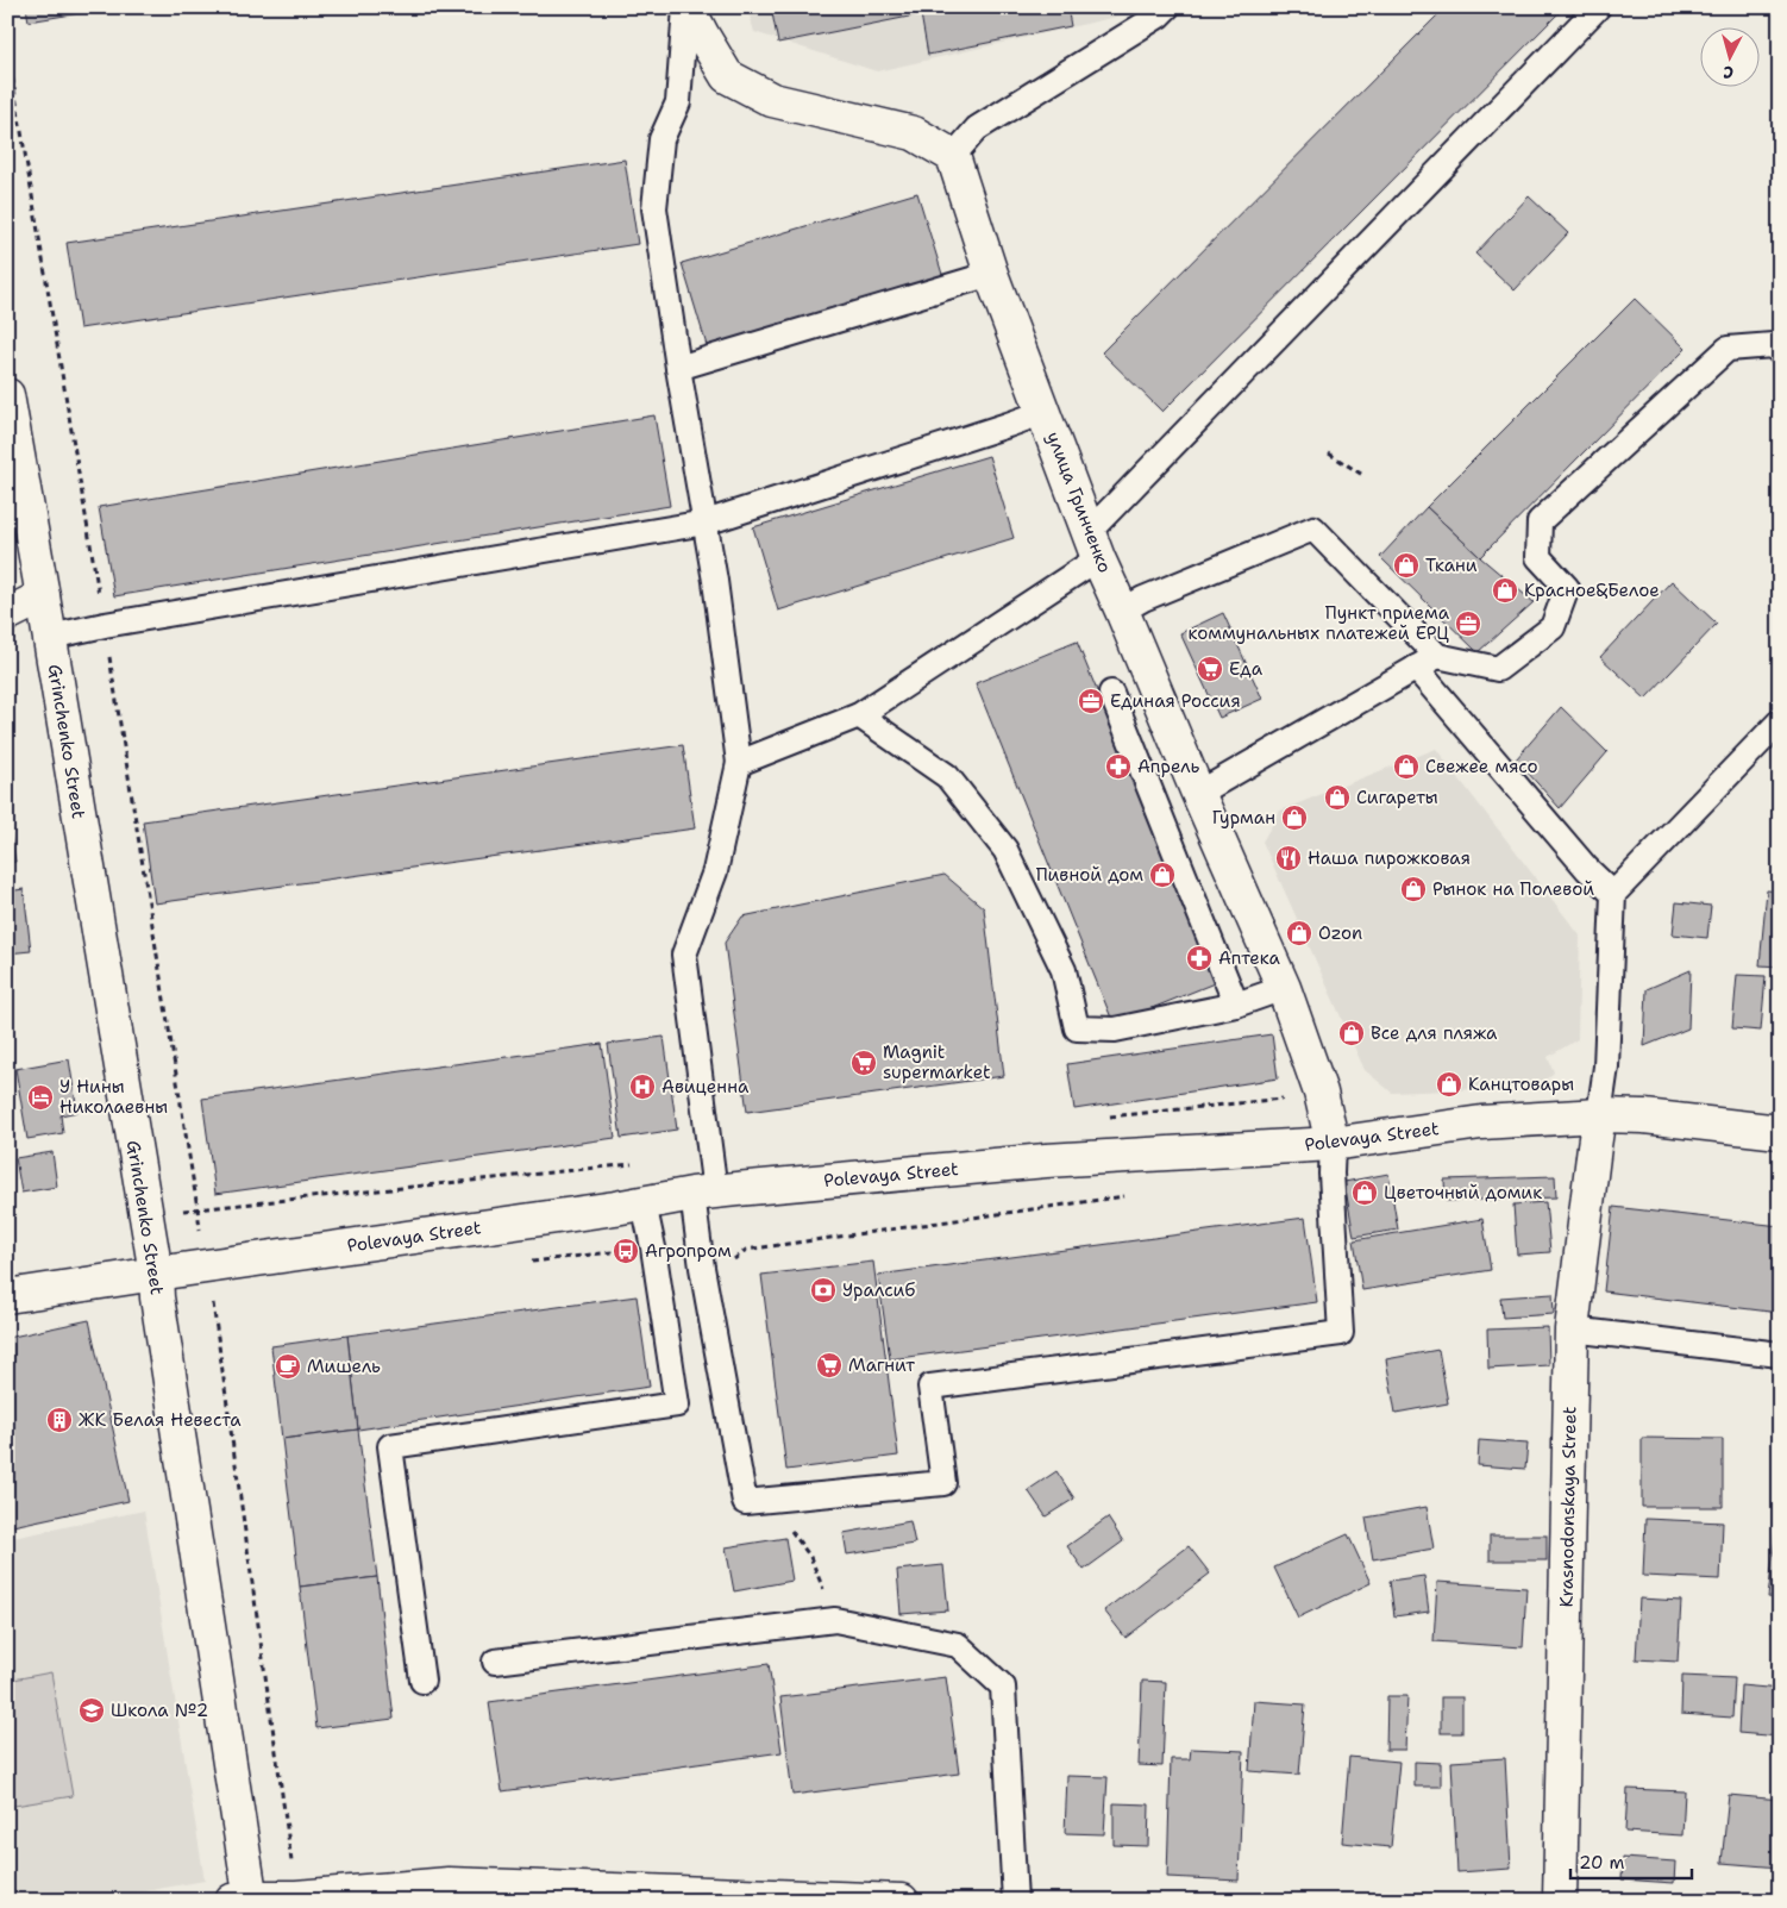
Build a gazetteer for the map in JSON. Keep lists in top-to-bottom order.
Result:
{
  "streets": {
    "street": [
      "улица Гринченко",
      "Grinchenko Street",
      "Polevaya Street",
      "Krasnodonskaya Street"
    ]
  },
  "crossings": [
    ["улица Гринченко", "Polevaya Street"],
    ["Grinchenko Street", "Polevaya Street"],
    ["Polevaya Street", "Krasnodonskaya Street"]
  ],
  "places": {
    "shop": [
      "Ткани",
      "Красное&Белое",
      "Свежее мясо",
      "Сигареты",
      "Гурман",
      "Пивной дом",
      "Рынок на Полевой",
      "Ozon",
      "Все для пляжа",
      "Канцтовары",
      "Цветочный домик"
    ],
    "office": ["Пункт приема коммунальных платежей ЕРЦ", "Единая Россия"],
    "supermarket": ["Еда", "Magnit supermarket", "Магнит"],
    "pharmacy": ["Апрель", "Аптека"],
    "restaurant": ["Наша пирожковая"],
    "hospital": ["Авиценна"],
    "hotel": ["У Нины Николаевны"],
    "bus stop": ["Агропром"],
    "bank": ["Уралсиб"],
    "cafe": ["Мишель"],
    "building": ["ЖК Белая Невеста"],
    "school or university": ["Школа №2"]
  },
  "scale_bar": "20 m",
  "north": "bottom"
}
